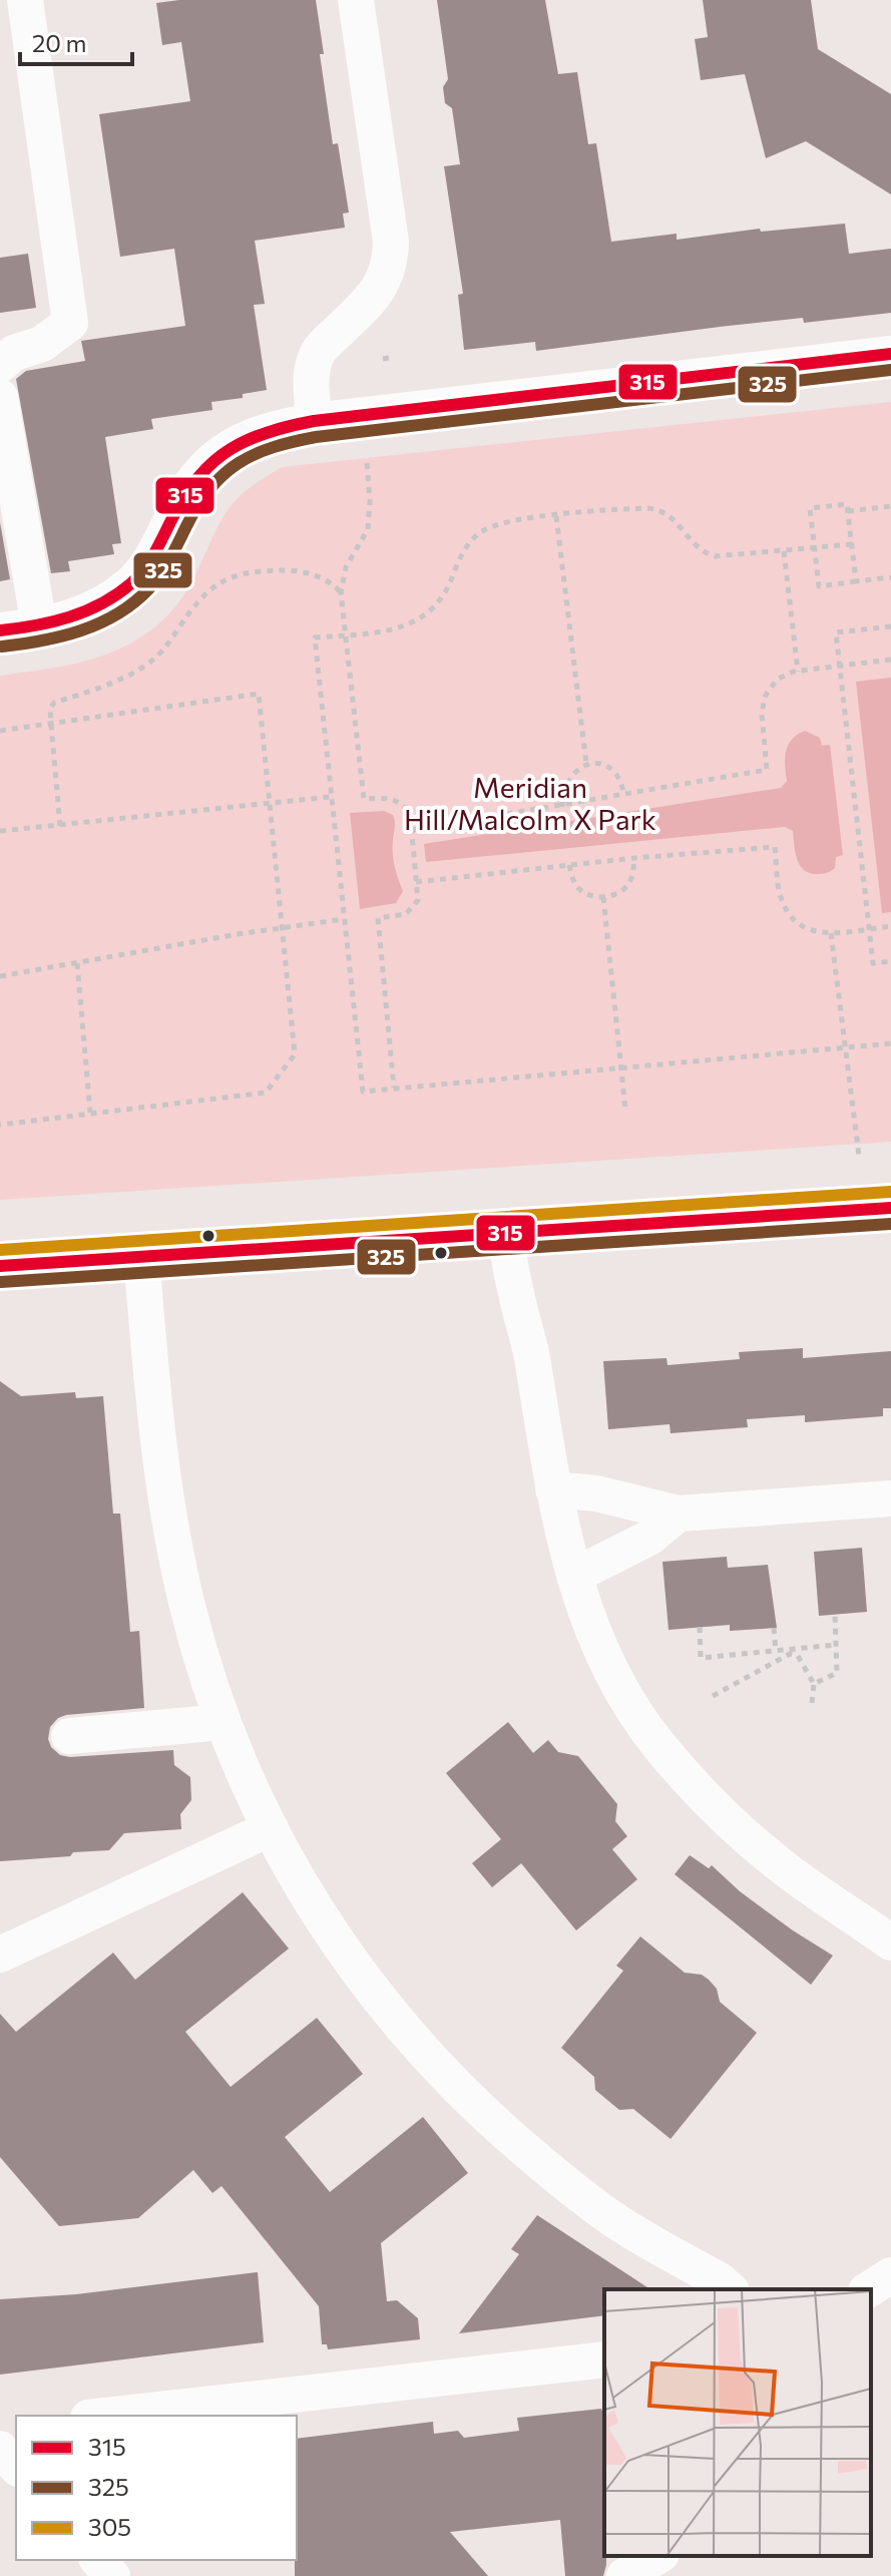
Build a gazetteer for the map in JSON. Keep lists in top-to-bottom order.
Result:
{
  "parks": ["Meridian Hill/Malcolm X Park"],
  "lines": ["transit line 315", "transit line 325", "transit line 305"],
  "legend": ["315", "325", "305"],
  "scale_bar": "20 m"
}
